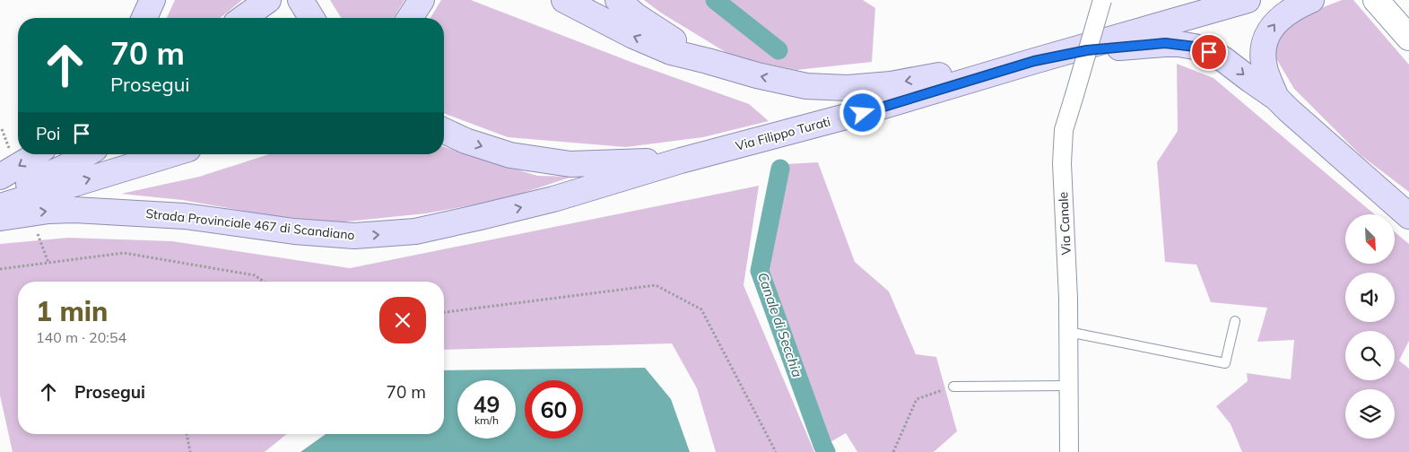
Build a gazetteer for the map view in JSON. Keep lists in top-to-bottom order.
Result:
{
  "streets": {
    "main road": ["Via Filippo Turati", "Strada Provinciale 467 di Scandiano"],
    "street": ["Via Canale"]
  },
  "crossings": [
    ["Via Filippo Turati", "Strada Provinciale 467 di Scandiano"]
  ],
  "water": ["Canale di Secchia"],
  "north": "bottom right",
  "page": {
    "turn": ["70 m", "Prosegui"],
    "then": "Poi",
    "heading": ["1 min", "140 m · 20:54"],
    "list": [
      {
        "name": "Prosegui",
        "value": "70 m"
      }
    ],
    "speed": "49 km/h",
    "limit": "60"
  }
}
